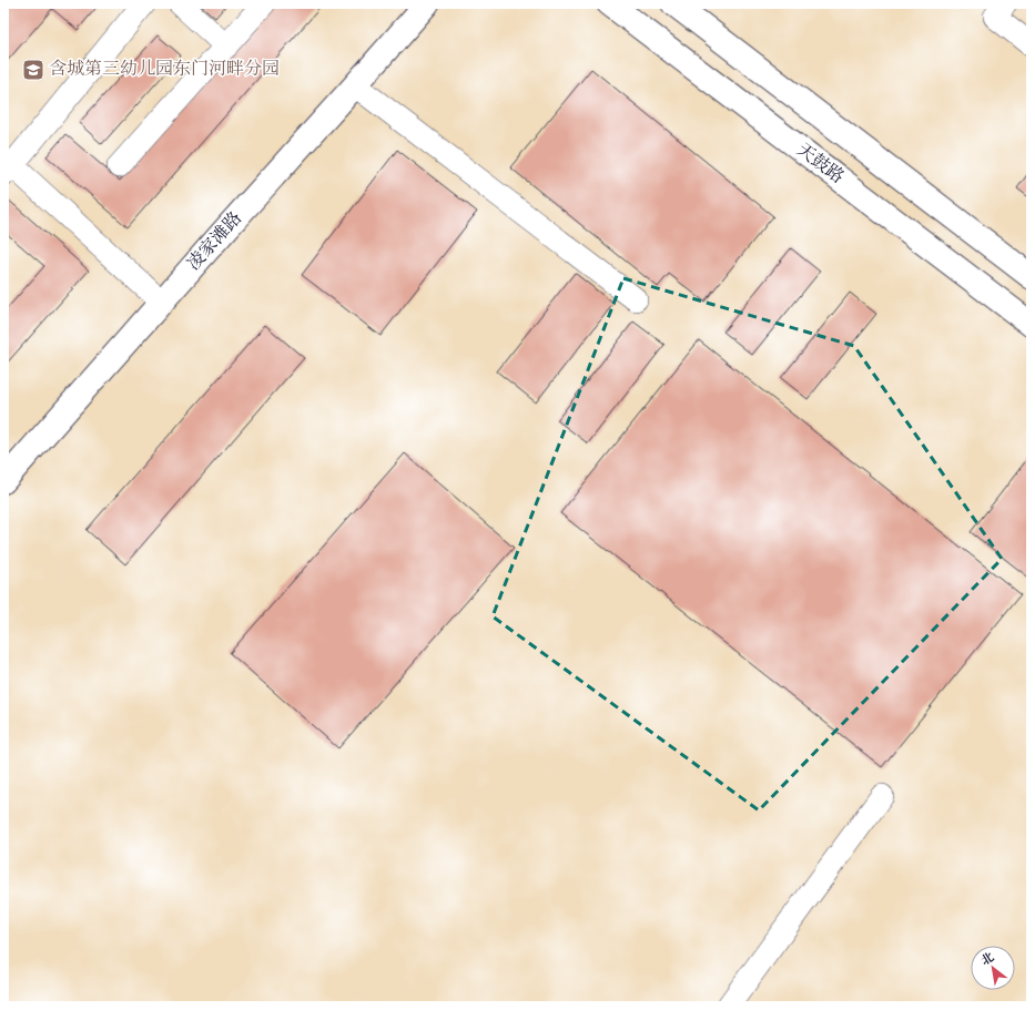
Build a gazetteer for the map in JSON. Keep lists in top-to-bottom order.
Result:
{
  "streets": {
    "main road": ["天鼓路", "凌家滩路"]
  },
  "places": {
    "school or university": ["含城第三幼儿园东门河畔分园"]
  },
  "north": "top left"
}
